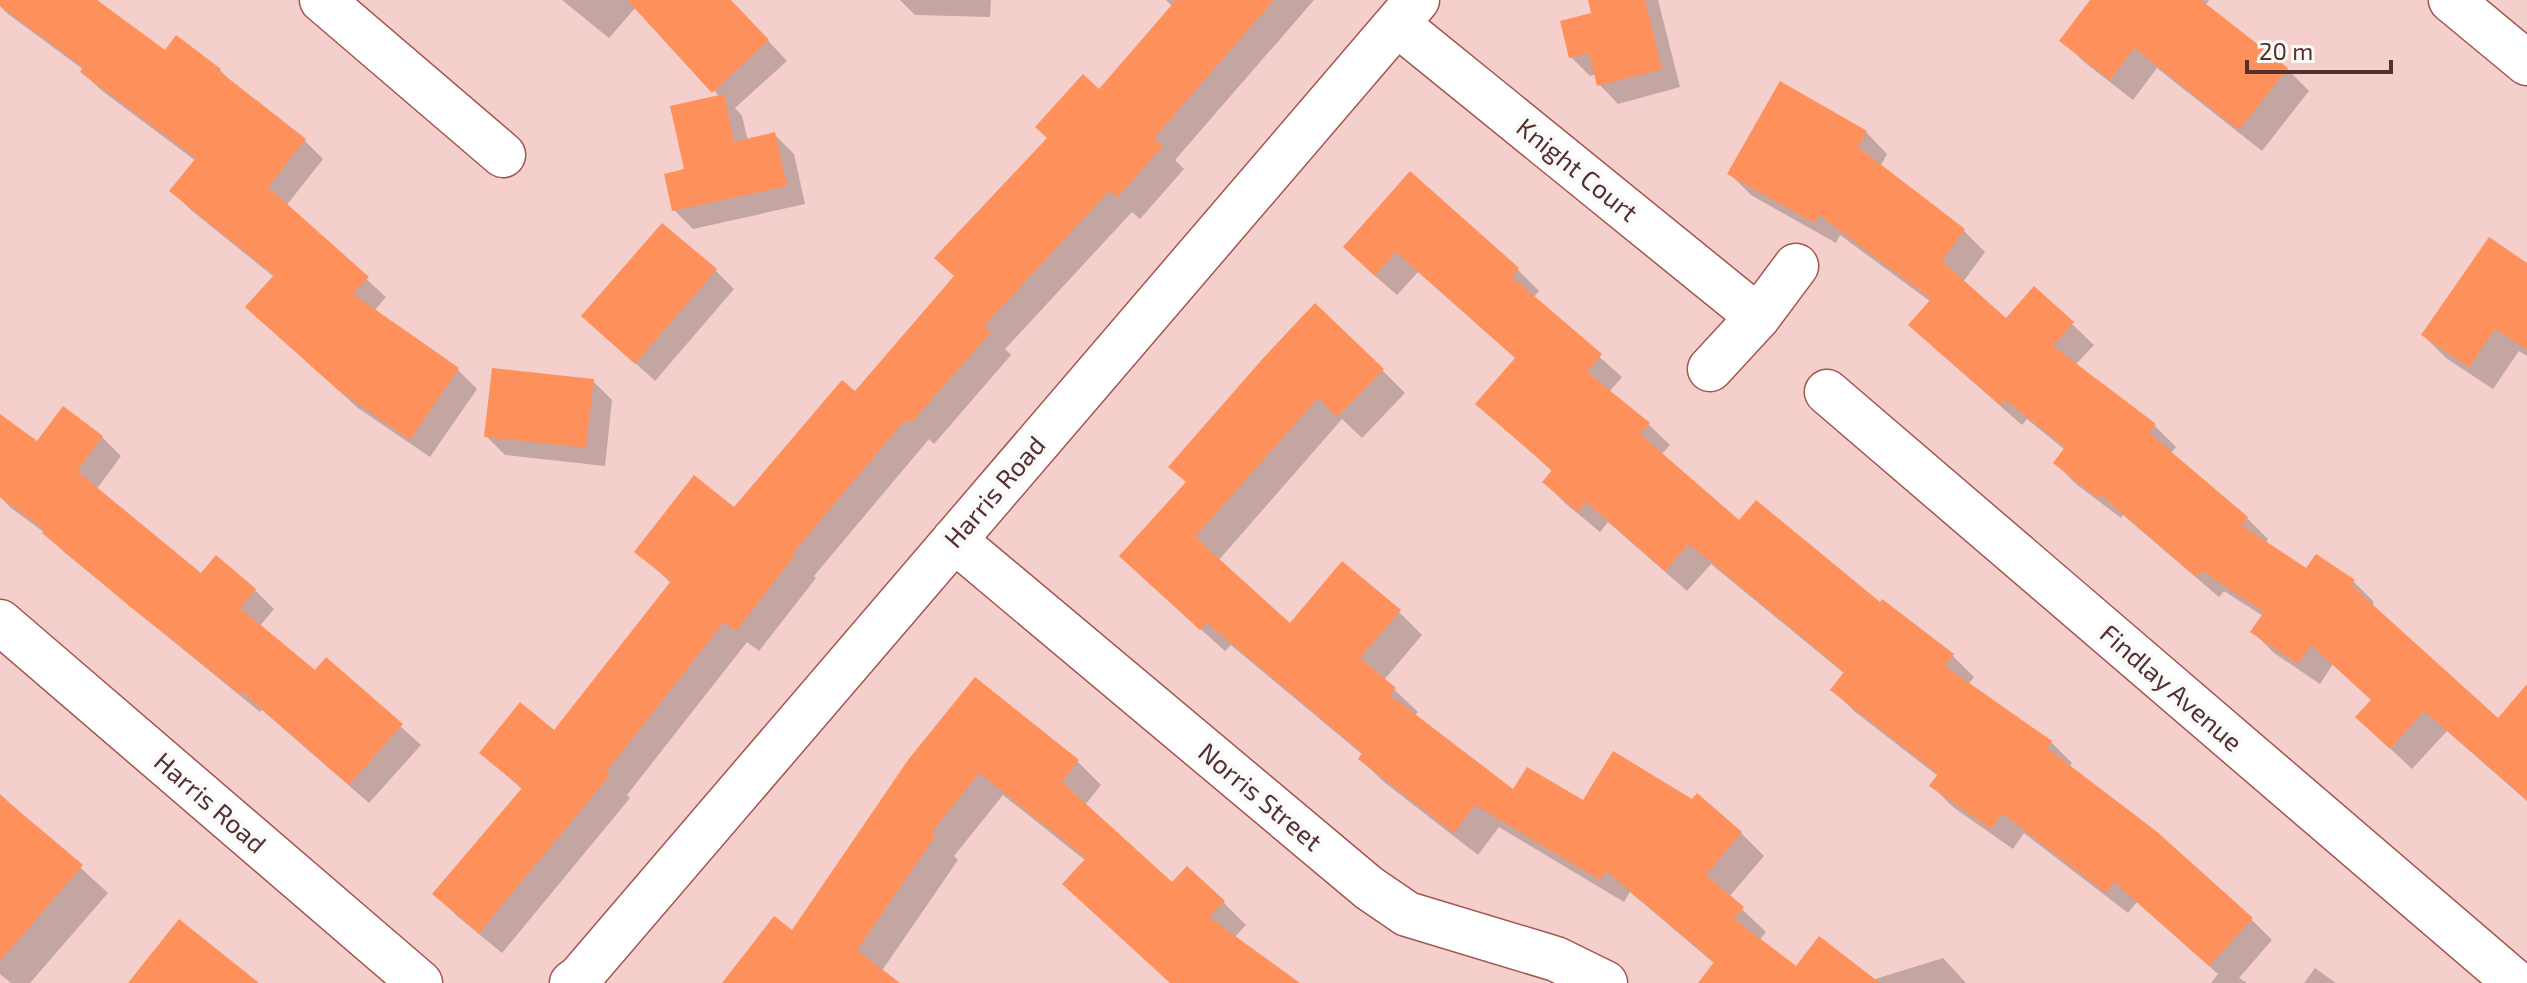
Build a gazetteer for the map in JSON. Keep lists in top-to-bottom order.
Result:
{
  "streets": {
    "street": [
      "Knight Court",
      "Harris Road",
      "Findlay Avenue",
      "Norris Street"
    ]
  },
  "crossings": [
    ["Knight Court", "Harris Road"],
    ["Harris Road", "Norris Street"]
  ],
  "scale_bar": "20 m"
}
